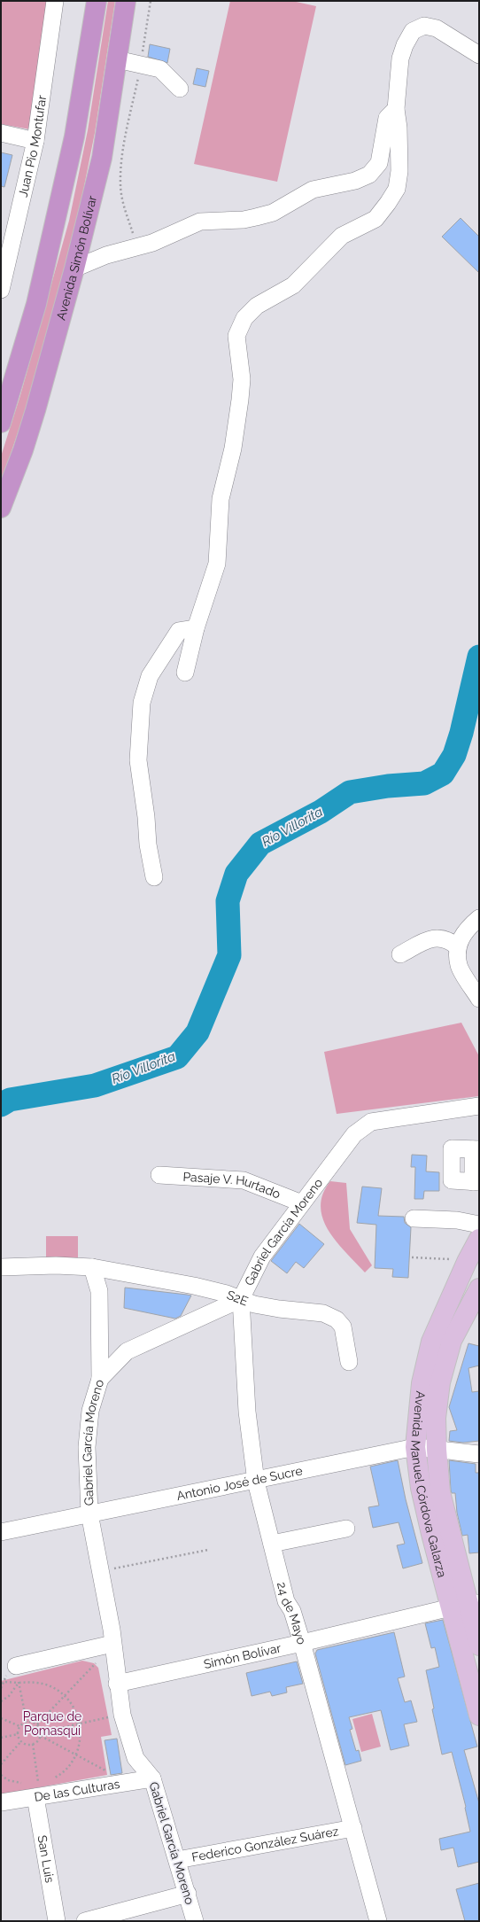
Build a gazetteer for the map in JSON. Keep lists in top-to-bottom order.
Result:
{
  "streets": {
    "highway": ["Avenida Simón Bolívar"],
    "main road": ["Avenida Manuel Córdova Galarza"],
    "street": [
      "Juan Pio Montufar",
      "Pasaje V. Hurtado",
      "Gabriel García Moreno",
      "S2E",
      "Antonio José de Sucre",
      "24 de Mayo",
      "Simón Bolívar",
      "De las Culturas",
      "Federico González Suárez",
      "San Luis"
    ]
  },
  "crossings": [
    ["Pasaje V. Hurtado", "Gabriel García Moreno"],
    ["Gabriel García Moreno", "S2E"],
    ["Gabriel García Moreno", "Antonio José de Sucre"],
    ["Gabriel García Moreno", "24 de Mayo"],
    ["Gabriel García Moreno", "Simón Bolívar"],
    ["Gabriel García Moreno", "De las Culturas"],
    ["Gabriel García Moreno", "Federico González Suárez"],
    ["S2E", "24 de Mayo"],
    ["Antonio José de Sucre", "Avenida Manuel Córdova Galarza"],
    ["Antonio José de Sucre", "24 de Mayo"],
    ["Avenida Manuel Córdova Galarza", "Simón Bolívar"],
    ["24 de Mayo", "Simón Bolívar"],
    ["24 de Mayo", "Federico González Suárez"],
    ["De las Culturas", "San Luis"]
  ],
  "water": ["Río Villorita"],
  "parks": ["Parque de Pomasqui"]
}
